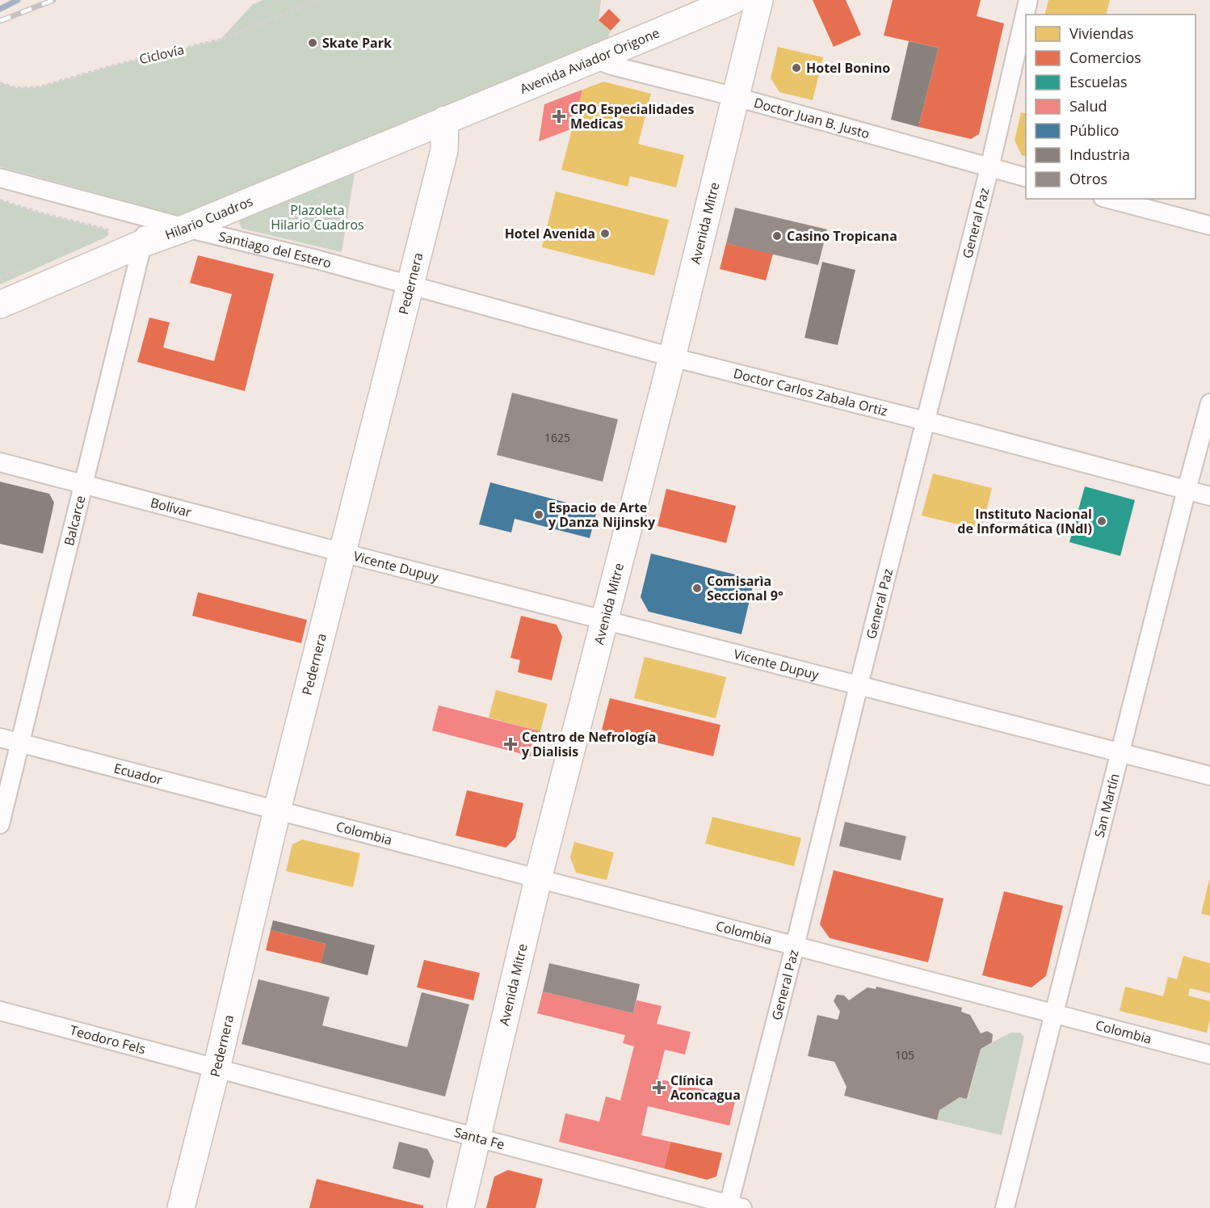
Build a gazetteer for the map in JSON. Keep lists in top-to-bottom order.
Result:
{
  "streets": {
    "main road": [
      "Avenida Aviador Origone",
      "Hilario Cuadros",
      "Avenida Mitre",
      "Pedernera"
    ],
    "street": [
      "Doctor Juan B. Justo",
      "General Paz",
      "Santiago del Estero",
      "Doctor Carlos Zabala Ortiz",
      "Bolívar",
      "Balcarce",
      "Vicente Dupuy",
      "Ecuador",
      "San Martín",
      "Colombia",
      "Teodoro Fels",
      "Santa Fe"
    ],
    "path": ["Ciclovía"]
  },
  "crossings": [
    ["Avenida Aviador Origone", "Doctor Juan B. Justo"],
    ["Avenida Aviador Origone", "Hilario Cuadros"],
    ["Avenida Aviador Origone", "Pedernera"],
    ["Doctor Juan B. Justo", "Avenida Mitre"],
    ["Doctor Juan B. Justo", "General Paz"],
    ["Hilario Cuadros", "Santiago del Estero"],
    ["Hilario Cuadros", "Pedernera"],
    ["Hilario Cuadros", "Balcarce"],
    ["Avenida Mitre", "Doctor Carlos Zabala Ortiz"],
    ["Avenida Mitre", "Vicente Dupuy"],
    ["Avenida Mitre", "Colombia"],
    ["Avenida Mitre", "Santa Fe"],
    ["General Paz", "Doctor Carlos Zabala Ortiz"],
    ["General Paz", "Vicente Dupuy"],
    ["General Paz", "Colombia"],
    ["General Paz", "Santa Fe"],
    ["Santiago del Estero", "Pedernera"],
    ["Santiago del Estero", "Doctor Carlos Zabala Ortiz"],
    ["Santiago del Estero", "Balcarce"],
    ["Pedernera", "Doctor Carlos Zabala Ortiz"],
    ["Pedernera", "Bolívar"],
    ["Pedernera", "Vicente Dupuy"],
    ["Pedernera", "Ecuador"],
    ["Pedernera", "Colombia"],
    ["Pedernera", "Teodoro Fels"],
    ["Pedernera", "Santa Fe"],
    ["Doctor Carlos Zabala Ortiz", "San Martín"],
    ["Bolívar", "Balcarce"],
    ["Bolívar", "Vicente Dupuy"],
    ["Balcarce", "Ecuador"],
    ["Vicente Dupuy", "San Martín"],
    ["Ecuador", "Colombia"],
    ["San Martín", "Colombia"],
    ["Teodoro Fels", "Santa Fe"]
  ],
  "parks": ["Plazoleta Hilario Cuadros"],
  "places": {
    "other": [
      "Skate Park",
      "Hotel Bonino",
      "Hotel Avenida",
      "Casino Tropicana",
      "Espacio de Arte y Danza Nijinsky",
      "Instituto Nacional de Informática (INdI)",
      "Comisarìa Seccional 9°"
    ],
    "health": ["CPO Especialidades Medicas", "Centro de Nefrología y Dialisis", "Clínica Aconcagua"]
  },
  "house_numbers": ["1625", "105"],
  "legend": [
    "Viviendas",
    "Comercios",
    "Escuelas",
    "Salud",
    "Público",
    "Industria",
    "Otros"
  ]
}
